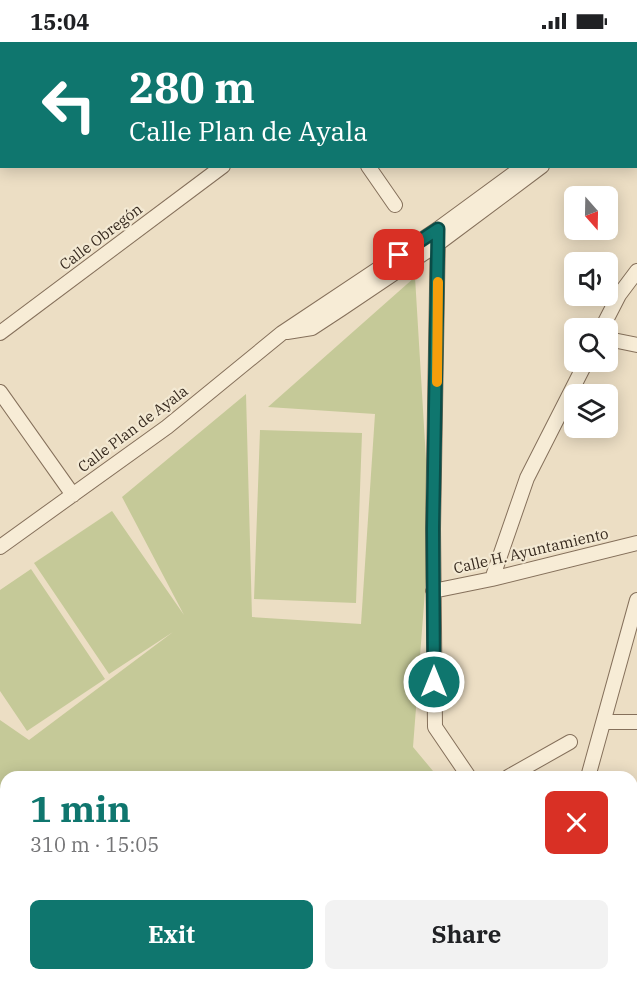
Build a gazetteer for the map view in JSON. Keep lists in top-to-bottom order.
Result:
{
  "streets": {
    "street": ["Calle Obregón", "Calle Plan de Ayala", "Calle H. Ayuntamiento"]
  },
  "north": "bottom",
  "page": {
    "status": "15:04",
    "turn": ["280 m", "Calle Plan de Ayala"],
    "heading": ["1 min", "310 m · 15:05"],
    "buttons": ["Exit", "Share"]
  }
}
